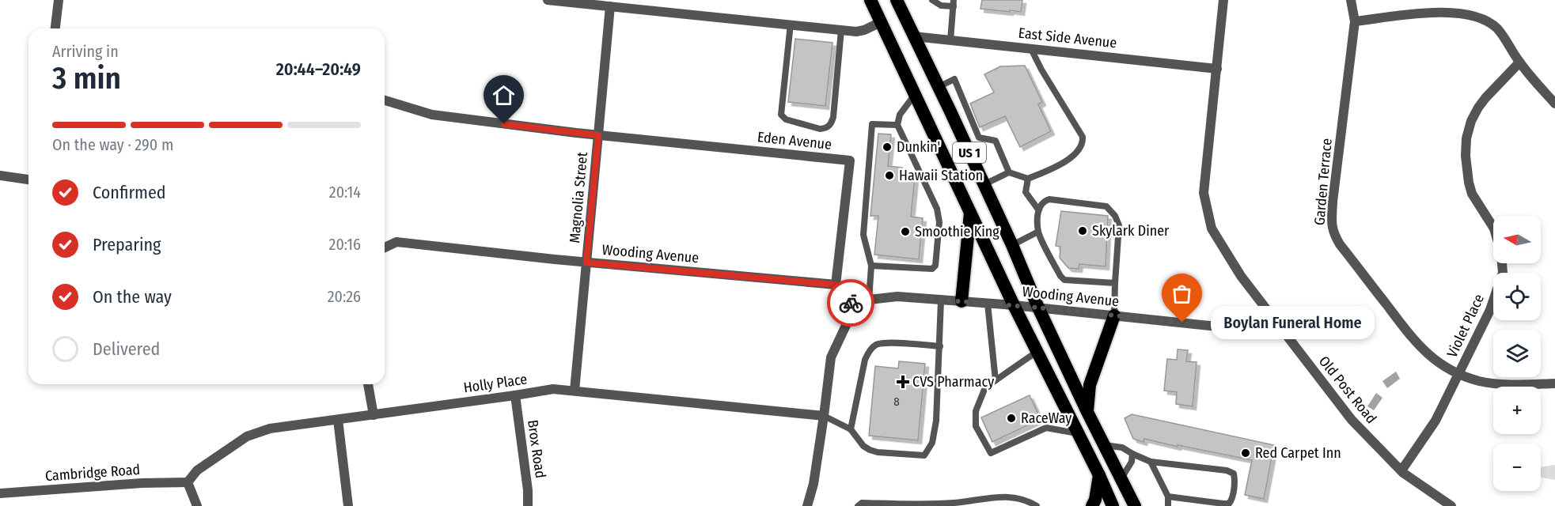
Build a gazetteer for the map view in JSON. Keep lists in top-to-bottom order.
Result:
{
  "streets": {
    "highway": ["US 1"],
    "street": [
      "East Side Avenue",
      "Eden Avenue",
      "Garden Terrace",
      "Magnolia Street",
      "Wooding Avenue",
      "Violet Place",
      "Holly Place",
      "Old Post Road",
      "Brox Road",
      "Cambridge Road"
    ]
  },
  "crossings": [
    ["East Side Avenue", "US 1"],
    ["East Side Avenue", "Old Post Road"],
    ["Eden Avenue", "Magnolia Street"],
    ["Eden Avenue", "Wooding Avenue"],
    ["US 1", "Wooding Avenue"],
    ["Garden Terrace", "Violet Place"],
    ["Magnolia Street", "Wooding Avenue"],
    ["Magnolia Street", "Holly Place"],
    ["Wooding Avenue", "Old Post Road"],
    ["Violet Place", "Old Post Road"],
    ["Holly Place", "Brox Road"],
    ["Holly Place", "Cambridge Road"]
  ],
  "places": {
    "other": [
      "Dunkin'",
      "Hawaii Station",
      "Skylark Diner",
      "Smoothie King",
      "Boylan Funeral Home",
      "RaceWay",
      "Red Carpet Inn"
    ],
    "health": ["CVS Pharmacy"]
  },
  "house_numbers": ["8"],
  "north": "left",
  "page": {
    "heading": ["3 min", "Arriving in", "20:44–20:49"],
    "bar": "On the way · 290 m",
    "list": [
      ["Confirmed", "20:14"],
      ["Preparing", "20:16"],
      ["On the way", "20:26"],
      "Delivered"
    ],
    "map_buttons": ["+", "−"],
    "bubble": "Boylan Funeral Home"
  }
}
